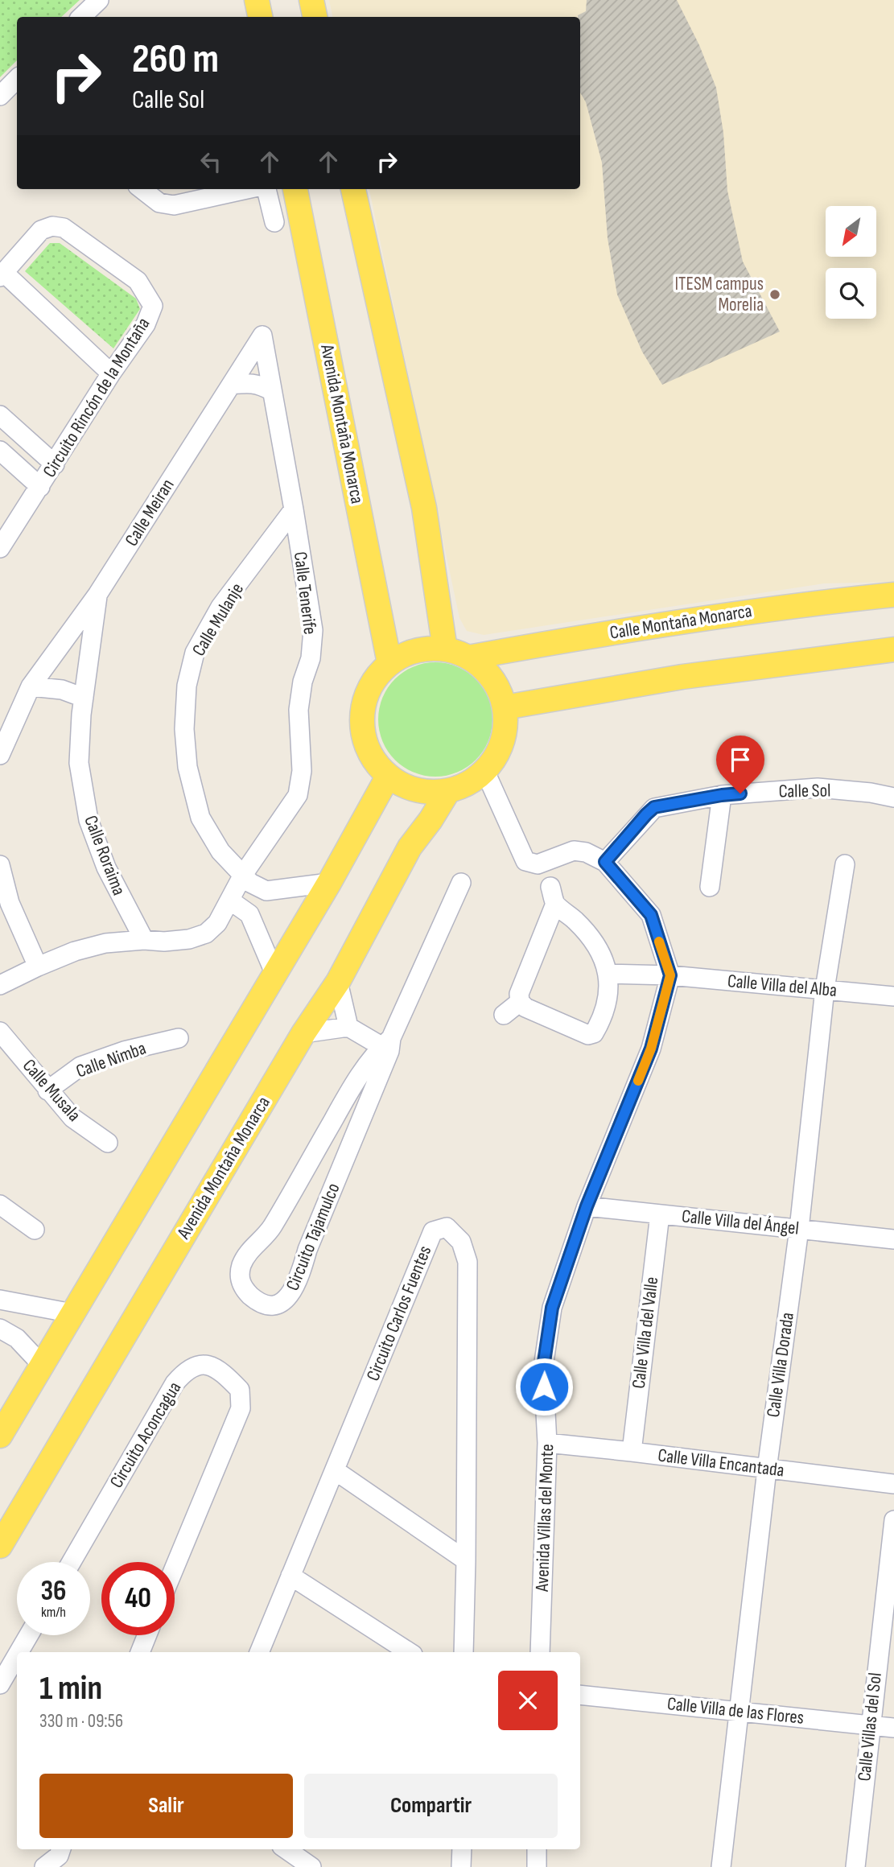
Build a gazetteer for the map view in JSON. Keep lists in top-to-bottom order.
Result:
{
  "streets": {
    "main road": ["Avenida Montaña Monarca", "Calle Montaña Monarca"],
    "street": [
      "Circuito Rincón de la Montaña",
      "Calle Meiran",
      "Calle Tenerife",
      "Calle Mulanje",
      "Calle Sol",
      "Calle Roraima",
      "Calle Villa del Alba",
      "Calle Nimba",
      "Calle Musala",
      "Calle Villa del Ángel",
      "Circuito Tajamulco",
      "Circuito Carlos Fuentes",
      "Calle Villa del Valle",
      "Calle Villa Dorada",
      "Circuito Aconcagua",
      "Calle Villa Encantada",
      "Avenida Villas del Monte",
      "Calle Villa de las Flores",
      "Calle Villas del Sol"
    ]
  },
  "crossings": [
    ["Avenida Montaña Monarca", "Calle Montaña Monarca"],
    ["Calle Meiran", "Calle Tenerife"],
    ["Calle Meiran", "Calle Roraima"],
    ["Calle Tenerife", "Calle Mulanje"],
    ["Calle Tenerife", "Calle Roraima"],
    ["Calle Villa del Alba", "Calle Villa Dorada"],
    ["Calle Villa del Alba", "Avenida Villas del Monte"],
    ["Calle Nimba", "Calle Musala"],
    ["Calle Villa del Ángel", "Calle Villa del Valle"],
    ["Calle Villa del Ángel", "Calle Villa Dorada"],
    ["Calle Villa del Ángel", "Avenida Villas del Monte"],
    ["Calle Villa del Valle", "Calle Villa Encantada"],
    ["Calle Villa Dorada", "Calle Villa Encantada"],
    ["Calle Villa Dorada", "Calle Villa de las Flores"],
    ["Calle Villa Encantada", "Avenida Villas del Monte"],
    ["Calle Villa de las Flores", "Calle Villas del Sol"]
  ],
  "places": ["ITESM campus Morelia"],
  "north": "bottom left",
  "page": {
    "turn": ["260 m", "Calle Sol"],
    "speed": "36 km/h",
    "limit": "40",
    "heading": ["1 min", "330 m · 09:56"],
    "buttons": ["Salir", "Compartir"]
  }
}
